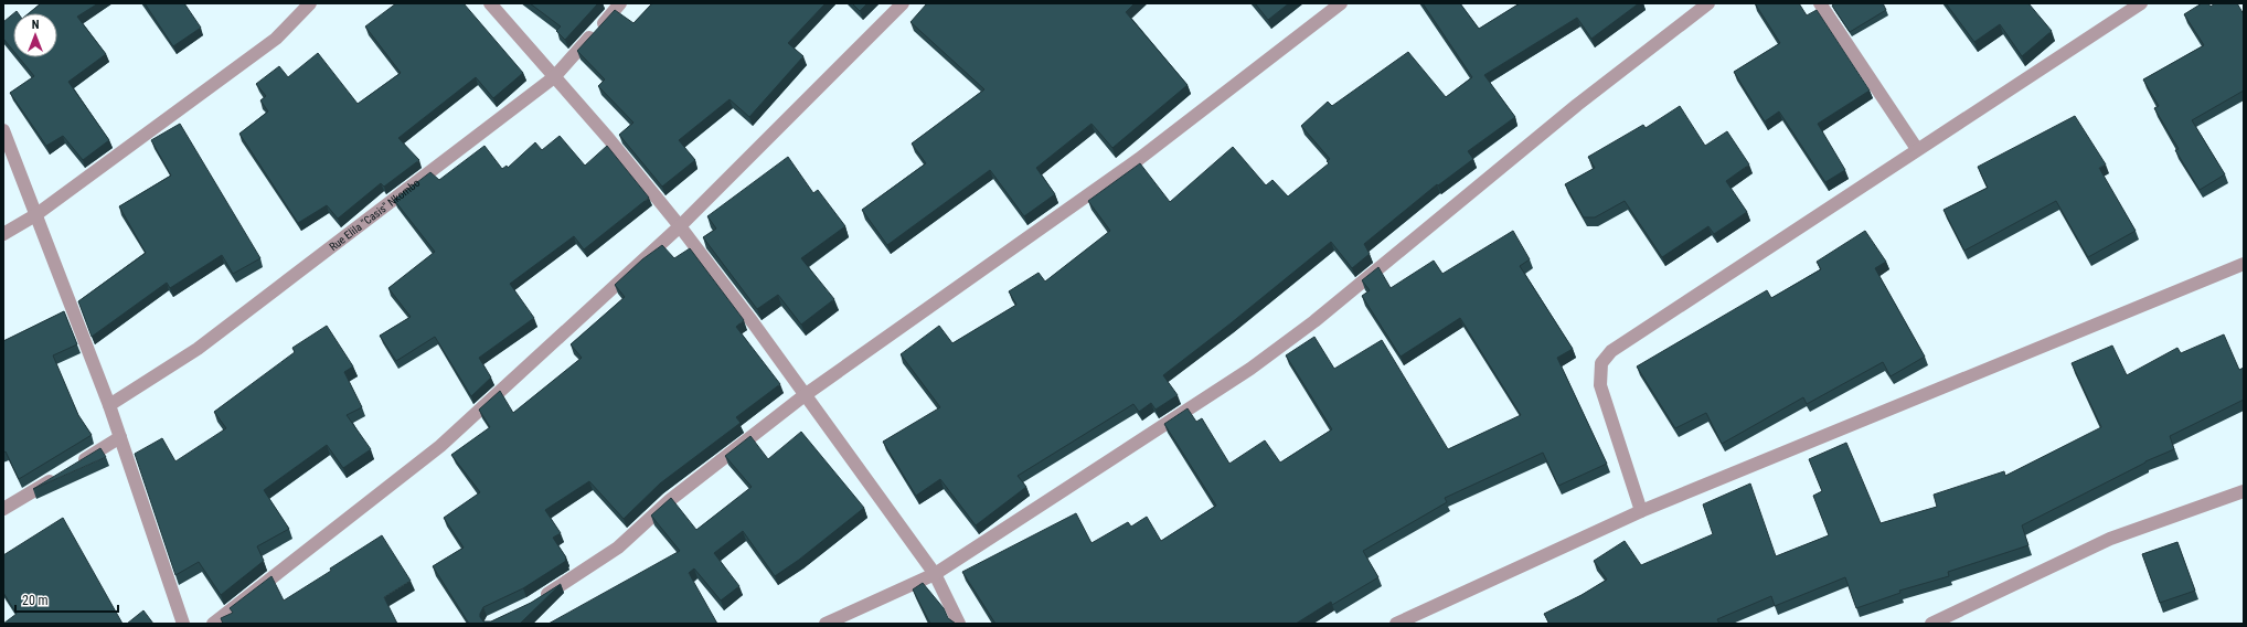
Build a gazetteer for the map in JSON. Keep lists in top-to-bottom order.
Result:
{
  "streets": {
    "street": ["Rue Elila \"Casis\" Nkombo"]
  },
  "scale_bar": "20 m",
  "north": "top"
}
